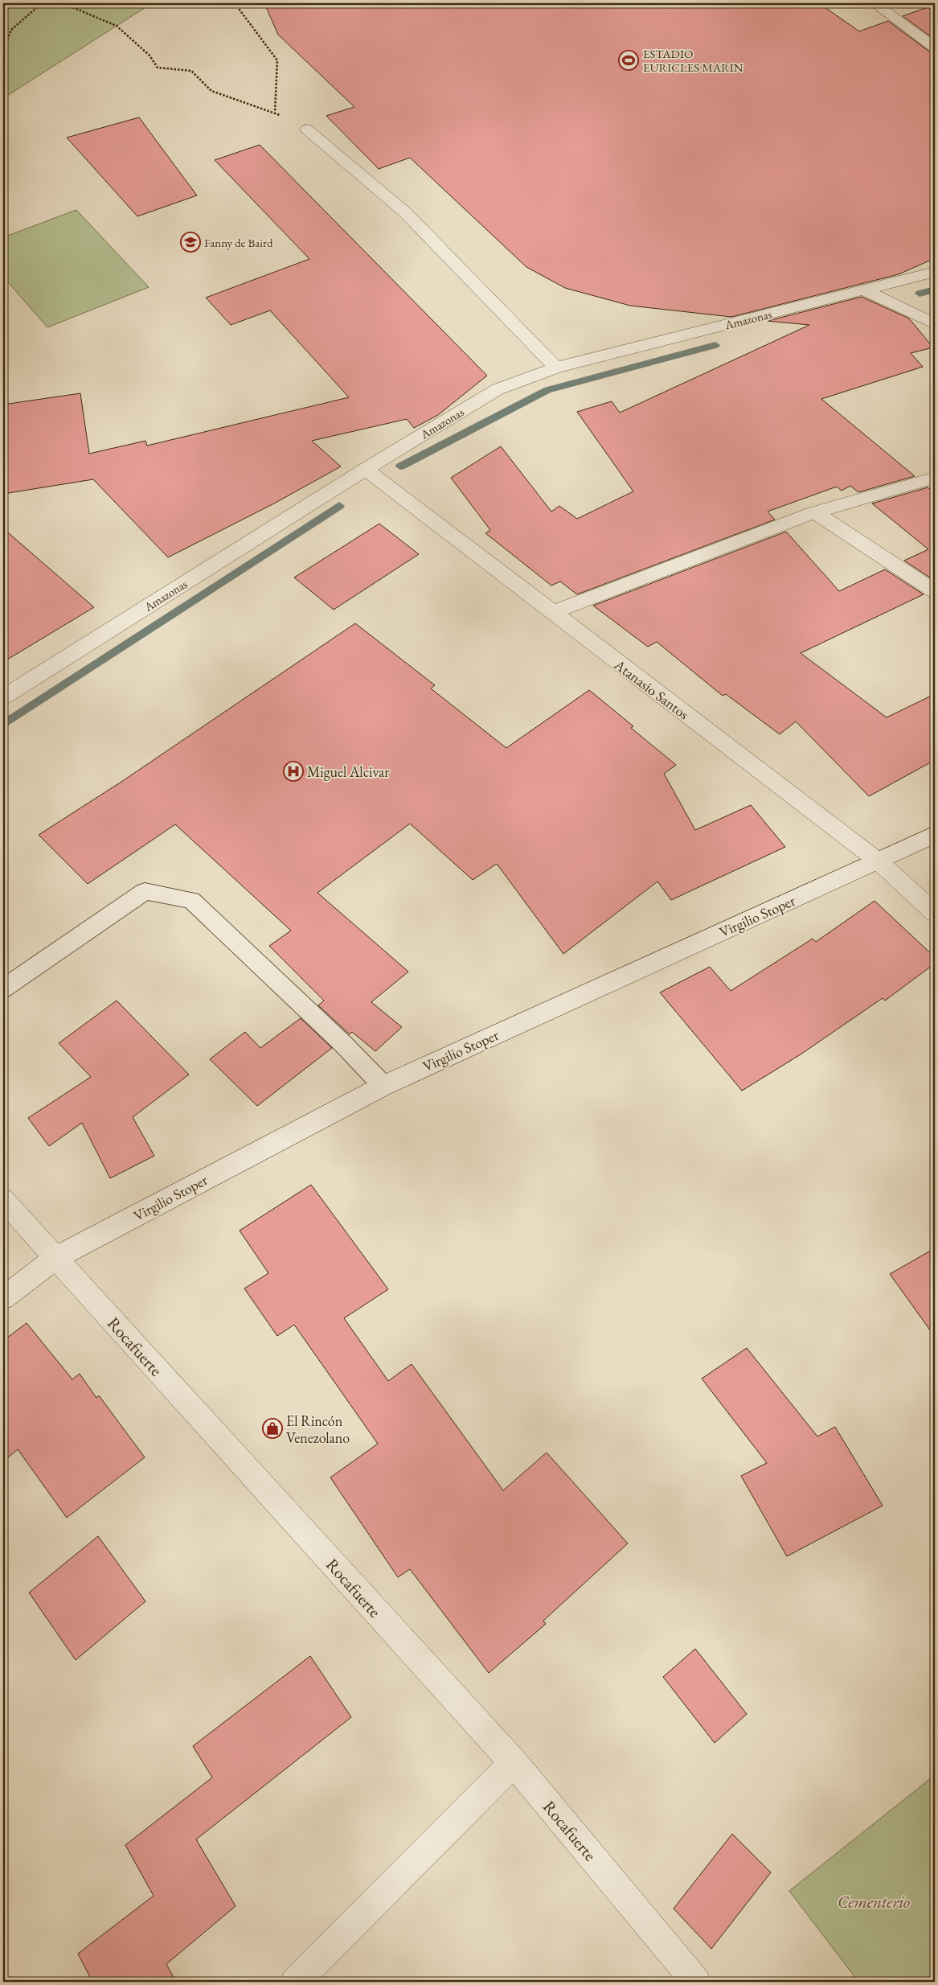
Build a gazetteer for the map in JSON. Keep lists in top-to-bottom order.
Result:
{
  "streets": {
    "street": [
      "Amazonas",
      "Atanasio Santos",
      "Virgilio Stoper",
      "Rocafuerte"
    ]
  },
  "crossings": [
    ["Amazonas", "Atanasio Santos"],
    ["Atanasio Santos", "Virgilio Stoper"],
    ["Virgilio Stoper", "Rocafuerte"]
  ],
  "parks": ["Cementerio"],
  "places": {
    "sports": ["ESTADIO EURICLES MARIN"],
    "school or university": ["Fanny de Baird"],
    "hospital": ["Miguel Alcivar"],
    "shop": ["El Rincón Venezolano"]
  }
}
